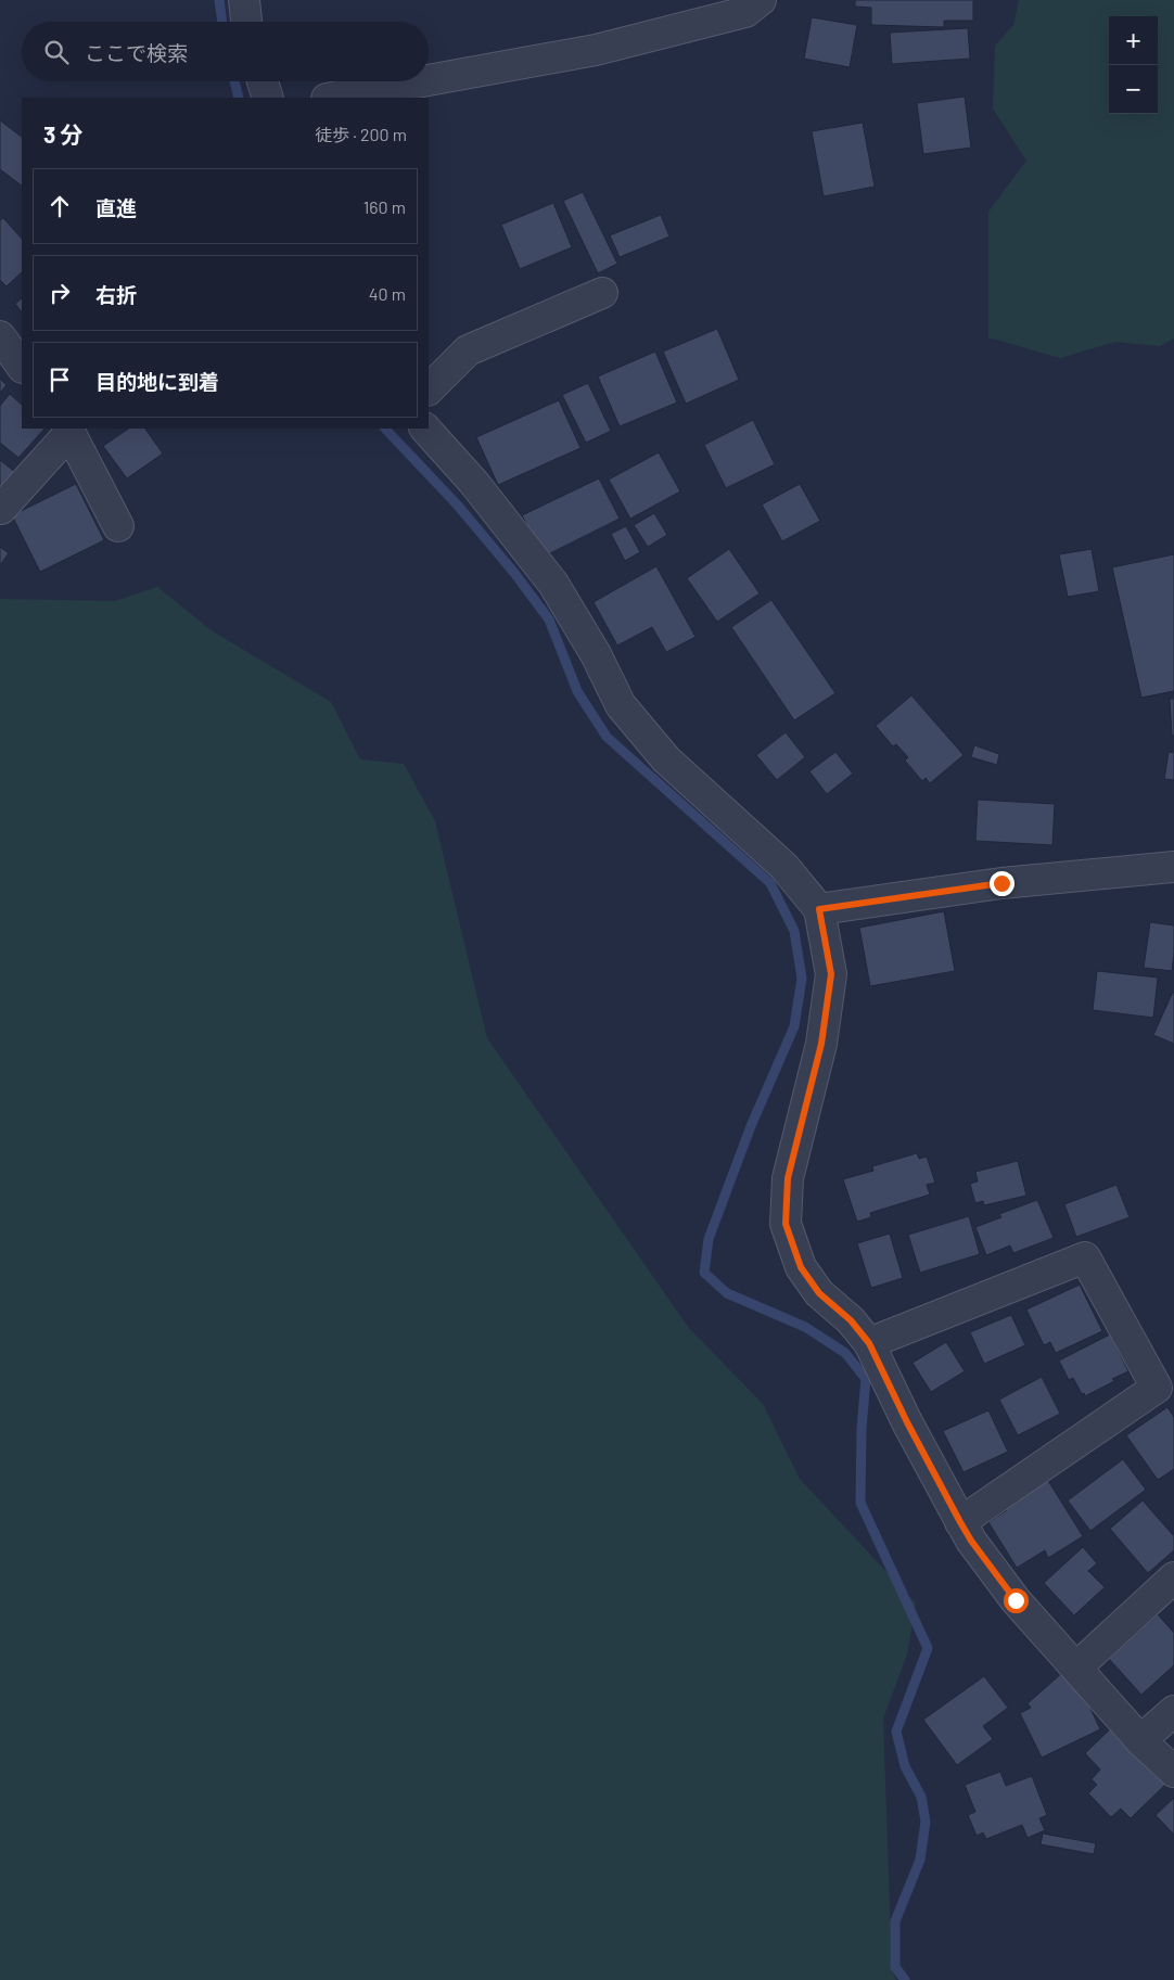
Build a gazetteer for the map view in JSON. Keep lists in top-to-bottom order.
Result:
{
  "page": {
    "map_buttons": ["+", "−"],
    "search": "ここで検索",
    "heading": ["3 分", "徒歩 · 200 m"],
    "list": [
      ["直進", "160 m"],
      ["右折", "40 m"],
      "目的地に到着"
    ]
  }
}
